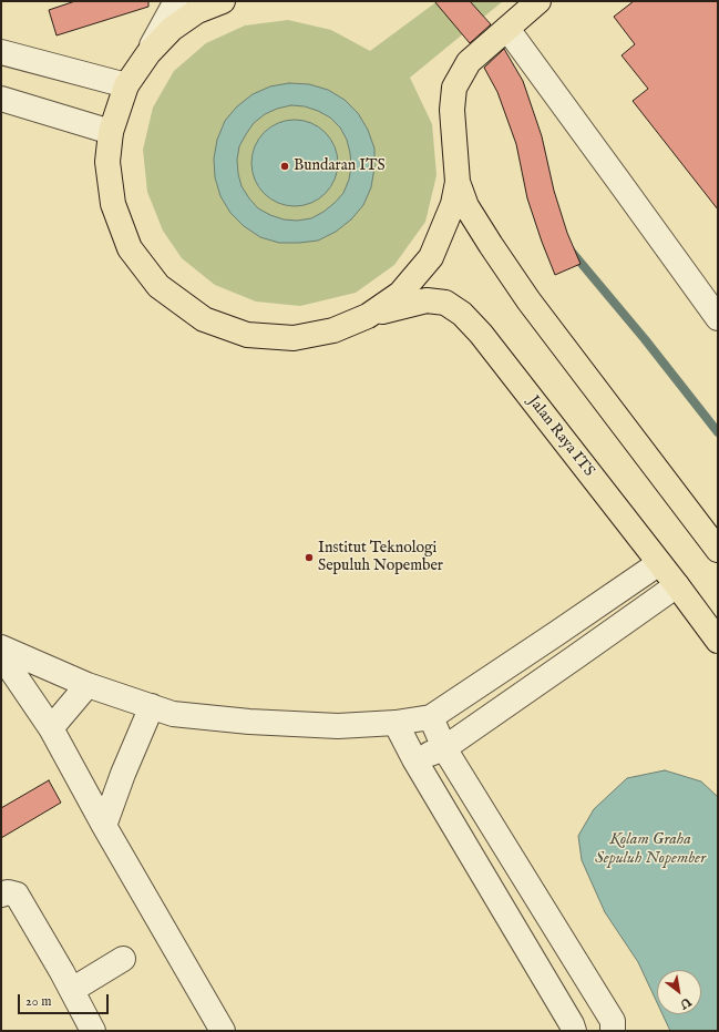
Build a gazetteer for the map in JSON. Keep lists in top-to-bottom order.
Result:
{
  "streets": {
    "main road": ["Jalan Raya ITS"]
  },
  "water": ["Kolam Graha Sepuluh Nopember"],
  "places": ["Bundaran ITS", "Institut Teknologi Sepuluh Nopember"],
  "scale_bar": "20 m",
  "north": "bottom right"
}
